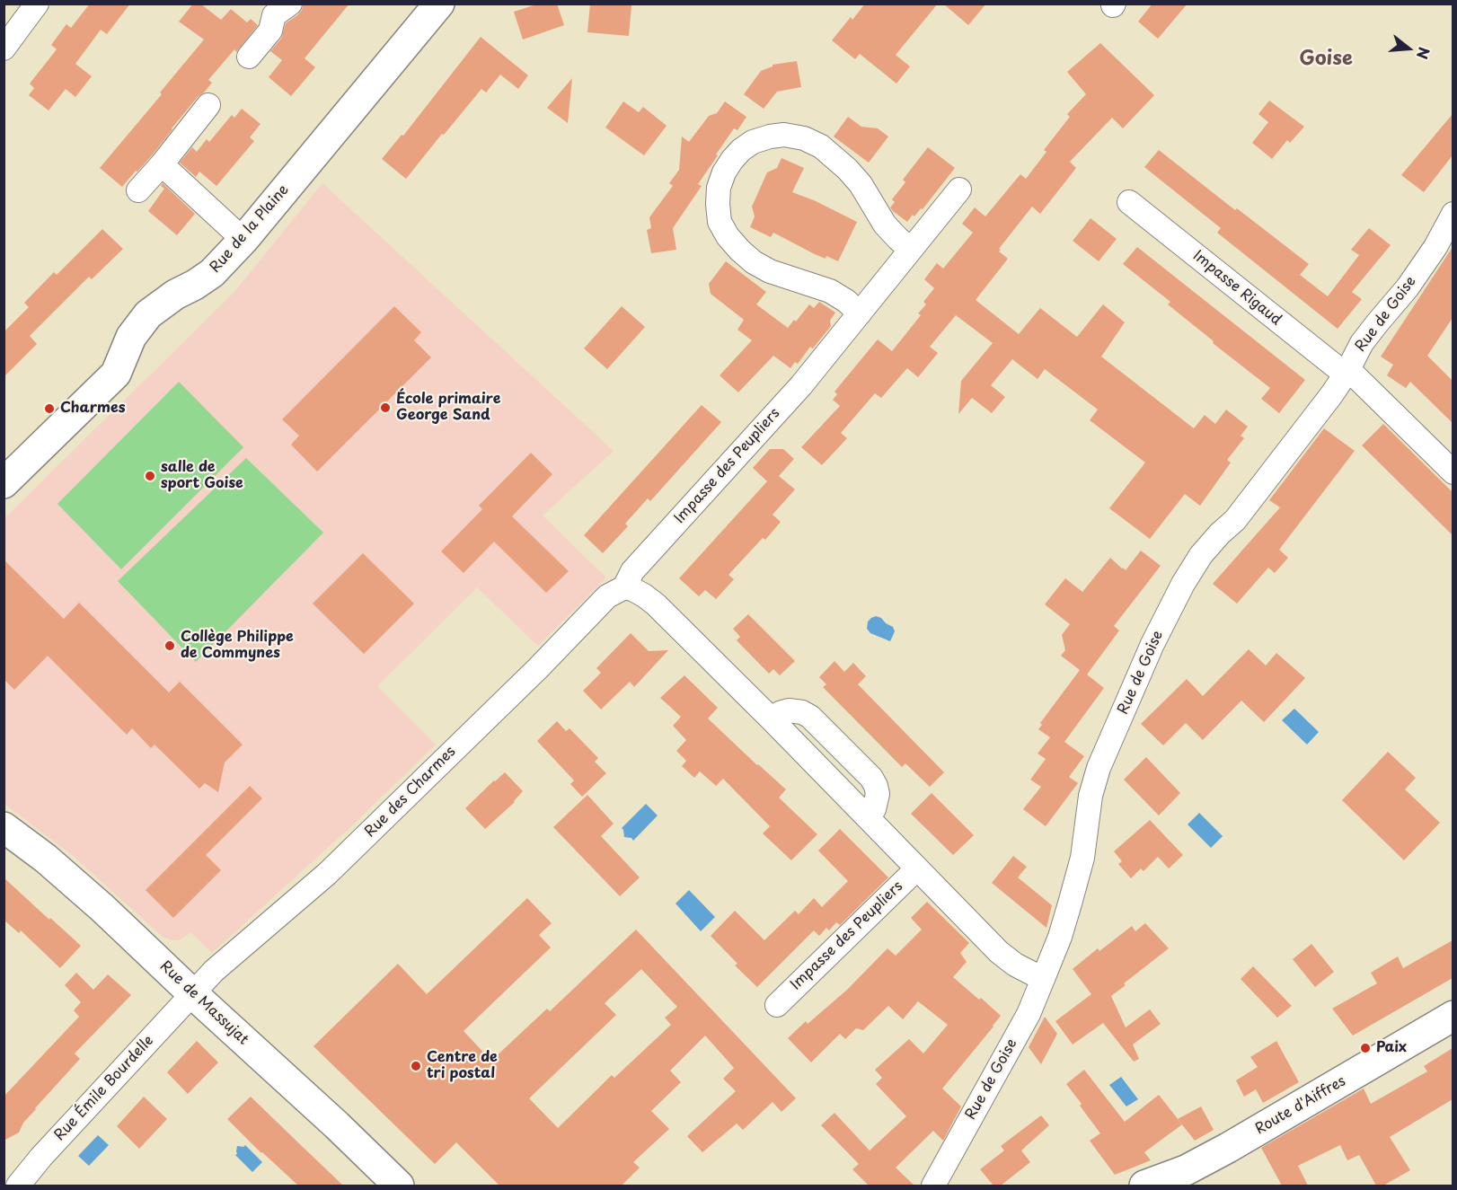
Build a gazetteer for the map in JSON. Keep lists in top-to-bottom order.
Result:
{
  "streets": {
    "street": [
      "Rue de la Plaine",
      "Impasse Rigaud",
      "Rue de Goise",
      "Impasse des Peupliers",
      "Rue des Charmes",
      "Rue de Massujat",
      "Rue Émile Bourdelle",
      "Route d'Aiffres"
    ]
  },
  "crossings": [
    ["Impasse Rigaud", "Rue de Goise"],
    ["Impasse des Peupliers", "Rue des Charmes"],
    ["Rue des Charmes", "Rue de Massujat"],
    ["Rue des Charmes", "Rue Émile Bourdelle"],
    ["Rue de Massujat", "Rue Émile Bourdelle"]
  ],
  "districts": ["Goise"],
  "places": [
    "École primaire George Sand",
    "Charmes",
    "salle de sport Goise",
    "Collège Philippe de Commynes",
    "Paix",
    "Centre de tri postal"
  ],
  "north": "right"
}
